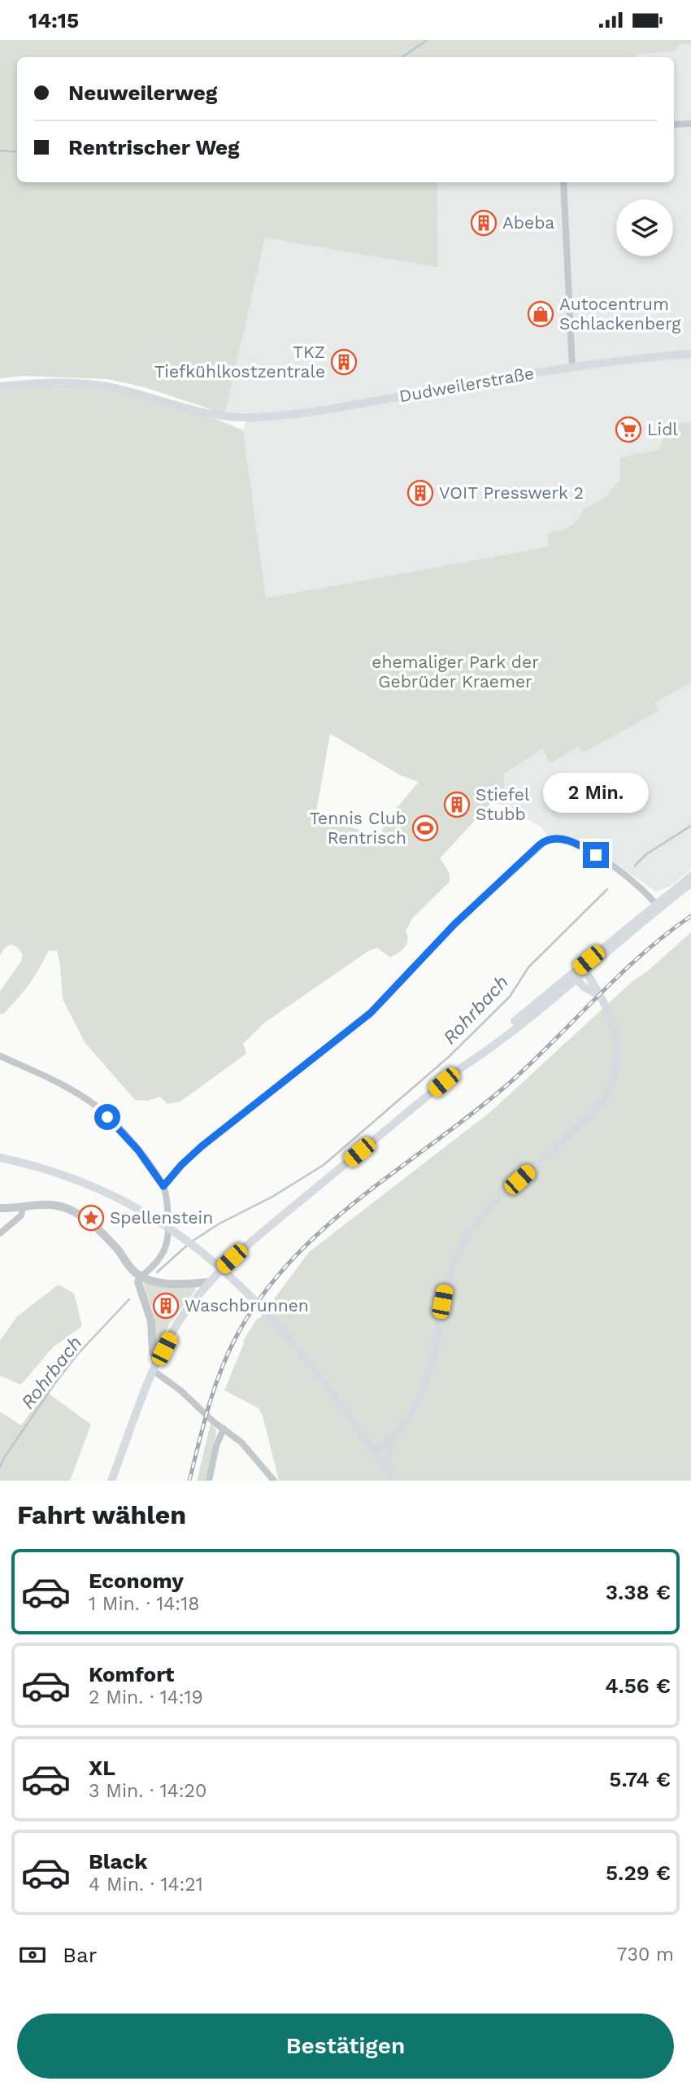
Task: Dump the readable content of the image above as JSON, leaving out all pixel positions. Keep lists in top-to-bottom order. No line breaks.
{"streets":{"main road":["Dudweilerstraße"]},"water":["Rohrbach"],"parks":["ehemaliger Park der Gebrüder Kraemer"],"places":{"building":["Abeba","TKZ Tiefkühlkostzentrale","VOIT Presswerk 2","Stiefel Stubb","Waschbrunnen"],"shop":["Autocentrum Schlackenberg"],"supermarket":["Lidl"],"sports":["Tennis Club Rentrisch"],"place":["Spellenstein"]},"page":{"status":"14:15","banner":["Neuweilerweg","Rentrischer Weg"],"bubble":"2 Min.","heading":"Fahrt wählen","list":[{"name":"Economy","note":"1 Min. · 14:18","value":"3.38 €"},{"name":"Komfort","note":"2 Min. · 14:19","value":"4.56 €"},{"name":"XL","note":"3 Min. · 14:20","value":"5.74 €"},{"name":"Black","note":"4 Min. · 14:21","value":"5.29 €"}],"pay":["Bar","730 m"],"buttons":"Bestätigen"}}
